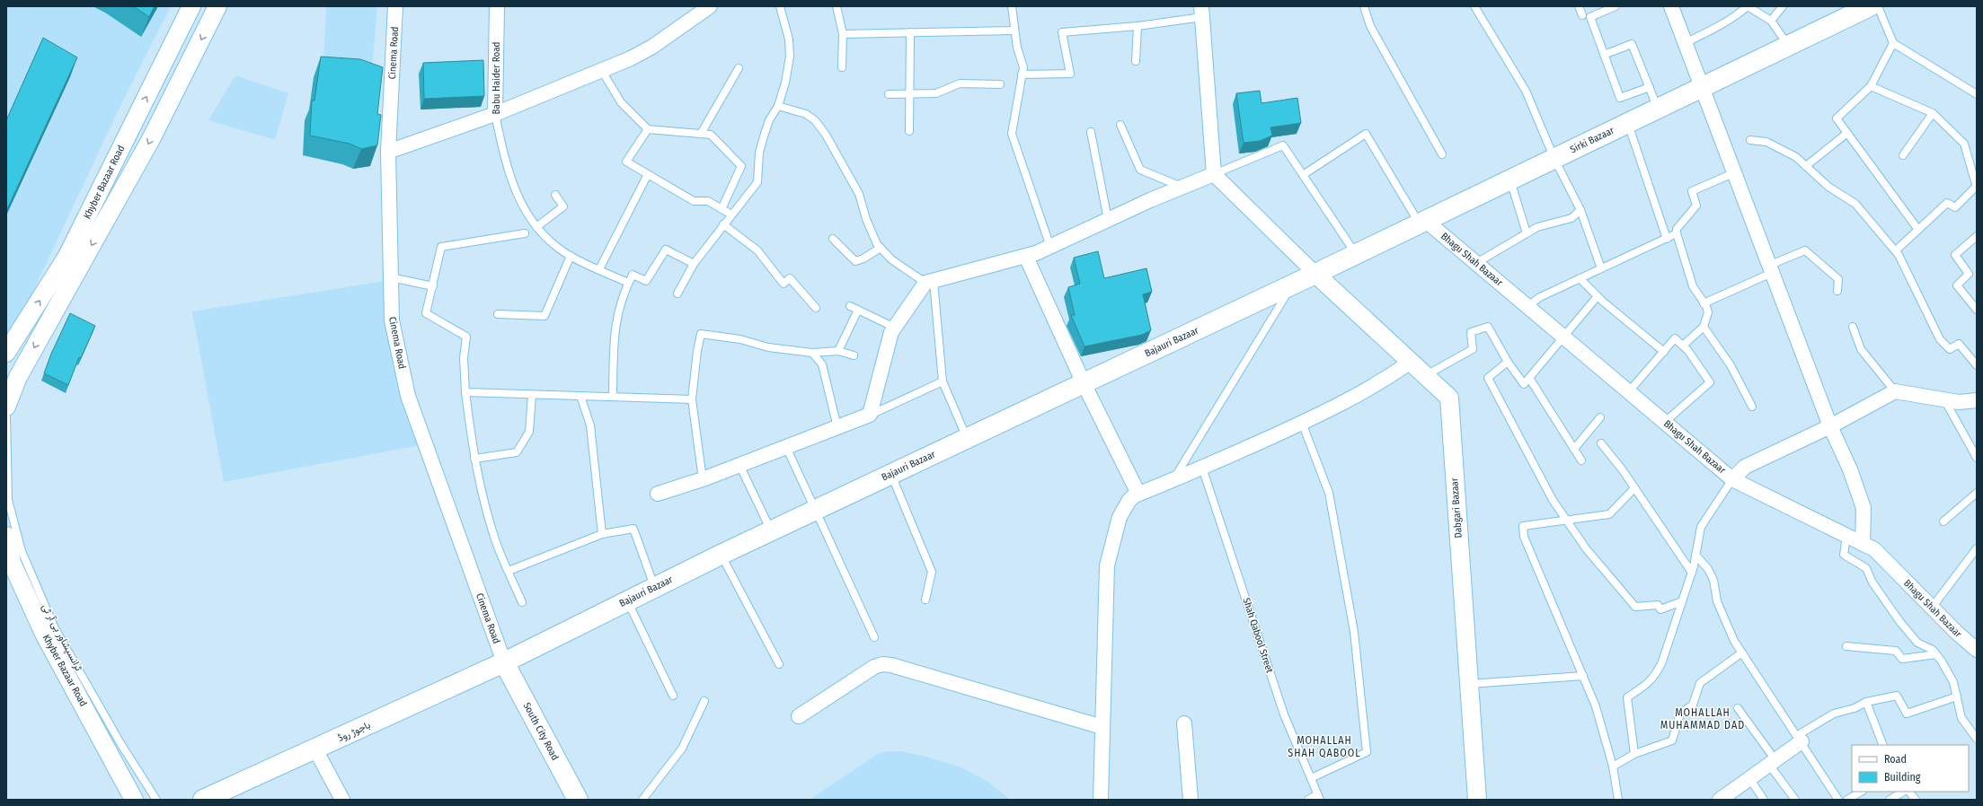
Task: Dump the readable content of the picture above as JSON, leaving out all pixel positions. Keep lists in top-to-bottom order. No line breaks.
{"streets":{"main road":["Sirki Bazaar","Bajauri Bazaar","باجوڑ روڈ","South City Road"],"street":["Cinema Road","Babu Haider Road","Khyber Bazaar Road","Bhagu Shah Bazaar","Dabgari Bazaar"],"lane":["Shah Qabool Street","ٹرانسپشاور بی آر ٹی"]},"crossings":[["Cinema Road","Bajauri Bazaar"],["Cinema Road","باجوڑ روڈ"],["Cinema Road","South City Road"],["Sirki Bazaar","Bhagu Shah Bazaar"],["Sirki Bazaar","Bajauri Bazaar"],["Sirki Bazaar","Dabgari Bazaar"],["Bajauri Bazaar","Dabgari Bazaar"],["Bajauri Bazaar","باجوڑ روڈ"],["Bajauri Bazaar","South City Road"],["باجوڑ روڈ","South City Road"]],"districts":["MOHALLAH MUHAMMAD DAD","MOHALLAH SHAH QABOOL"],"legend":["Road","Building"]}
